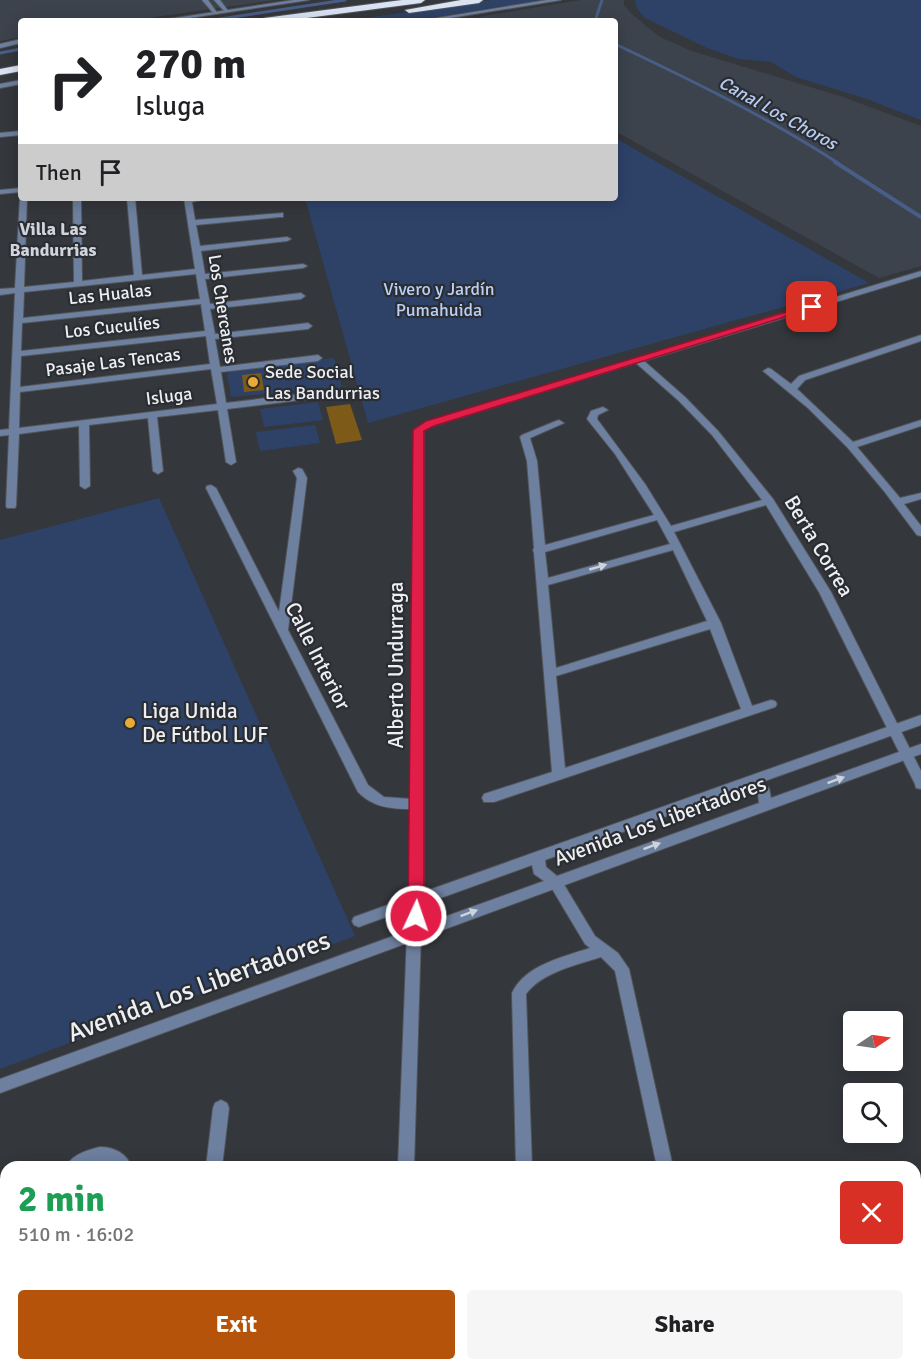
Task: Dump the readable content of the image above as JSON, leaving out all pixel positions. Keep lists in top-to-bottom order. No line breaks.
{"streets":{"street":["Las Hualas","Los Chercanes","Los Cuculíes","Pasaje Las Tencas","Isluga","Berta Correa","Calle Interior","Alberto Undurraga","Avenida Los Libertadores"]},"crossings":[["Las Hualas","Los Chercanes"],["Los Chercanes","Los Cuculíes"],["Los Chercanes","Pasaje Las Tencas"],["Los Chercanes","Isluga"],["Berta Correa","Alberto Undurraga"],["Berta Correa","Avenida Los Libertadores"],["Calle Interior","Alberto Undurraga"],["Alberto Undurraga","Avenida Los Libertadores"]],"districts":["Villa Las Bandurrias"],"water":["Canal Los Choros"],"parks":["Vivero y Jardín Pumahuida"],"places":["Sede Social Las Bandurrias","Liga Unida De Fútbol LUF"],"north":"right","page":{"turn":["270 m","Isluga"],"then":"Then","heading":["2 min","510 m · 16:02"],"buttons":["Exit","Share"]}}
